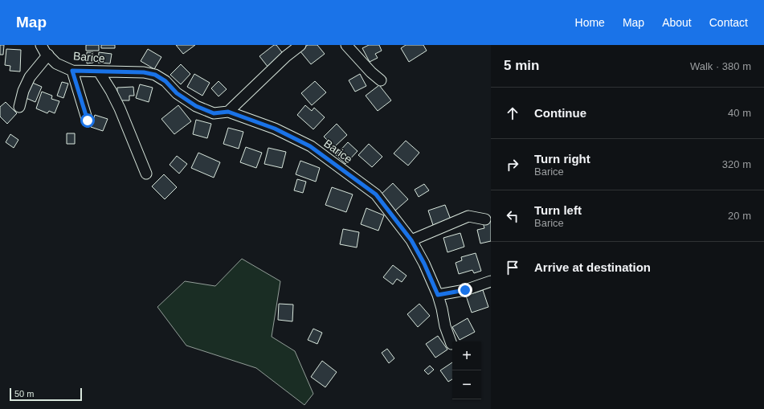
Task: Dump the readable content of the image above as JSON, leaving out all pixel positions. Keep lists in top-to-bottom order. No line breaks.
{"streets":{"street":["Barice"]},"scale_bar":"50 m","page":{"header":"Map","nav":["Home","Map","About","Contact"],"heading":["5 min","Walk · 380 m"],"list":[["Continue","40 m"],["Turn right","Barice","320 m"],["Turn left","Barice","20 m"],"Arrive at destination"],"map_buttons":["+","−"],"scale":"50 m"}}
